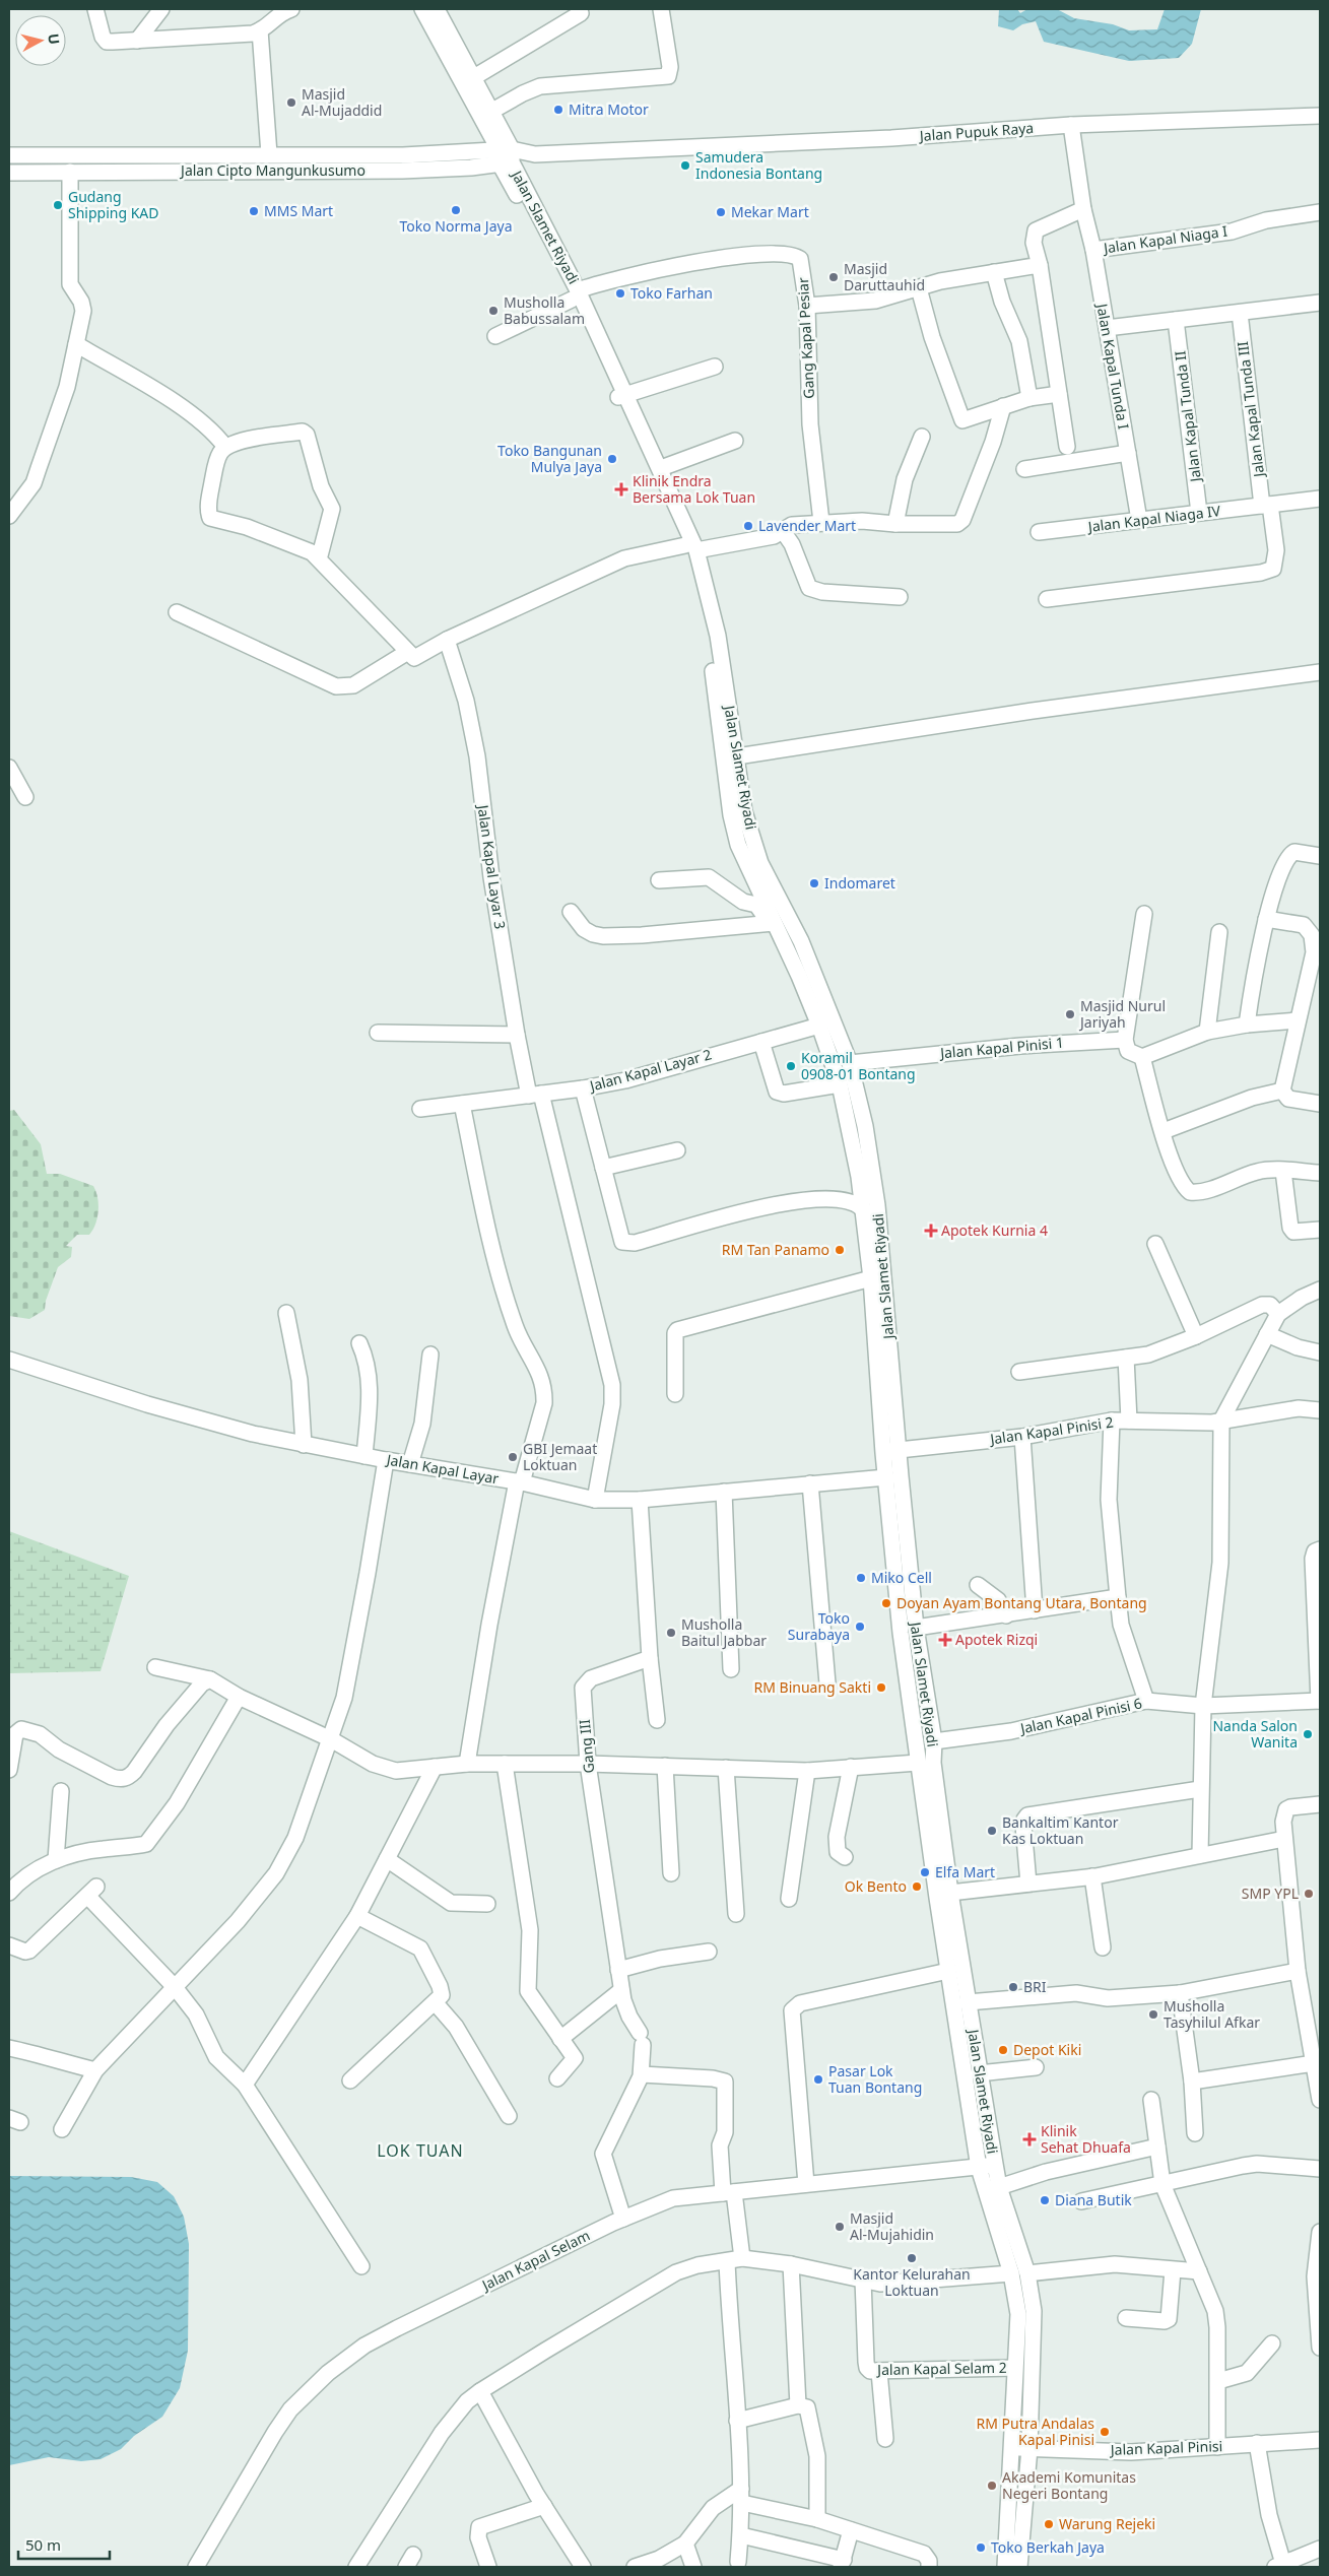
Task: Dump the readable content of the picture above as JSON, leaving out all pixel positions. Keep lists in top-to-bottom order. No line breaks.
{"streets":{"street":["Jalan Pupuk Raya","Jalan Cipto Mangunkusumo","Jalan Slamet Riyadi","Jalan Kapal Niaga I","Gang Kapal Pesiar","Jalan Kapal Tunda I","Jalan Kapal Tunda III","Jalan Kapal Tunda II","Jalan Kapal Niaga IV","Jalan Kapal Layar 3","Jalan Kapal Pinisi 1","Jalan Kapal Layar 2","Jalan Kapal Pinisi 2","Jalan Kapal Layar","Jalan Kapal Pinisi 6","Gang III","Jalan Kapal Selam","Jalan Kapal Selam 2","Jalan Kapal Pinisi"]},"crossings":[["Jalan Pupuk Raya","Jalan Cipto Mangunkusumo"],["Jalan Pupuk Raya","Jalan Kapal Tunda I"],["Jalan Cipto Mangunkusumo","Jalan Slamet Riyadi"],["Jalan Slamet Riyadi","Gang Kapal Pesiar"],["Jalan Slamet Riyadi","Jalan Kapal Pinisi 1"],["Jalan Slamet Riyadi","Jalan Kapal Layar 2"],["Jalan Slamet Riyadi","Jalan Kapal Pinisi 2"],["Jalan Slamet Riyadi","Jalan Kapal Layar"],["Jalan Slamet Riyadi","Jalan Kapal Pinisi 6"],["Jalan Slamet Riyadi","Jalan Kapal Selam"],["Jalan Slamet Riyadi","Jalan Kapal Selam 2"],["Jalan Slamet Riyadi","Jalan Kapal Pinisi"],["Jalan Kapal Niaga I","Jalan Kapal Tunda I"],["Jalan Kapal Tunda I","Jalan Kapal Niaga IV"],["Jalan Kapal Tunda III","Jalan Kapal Niaga IV"],["Jalan Kapal Tunda II","Jalan Kapal Niaga IV"],["Jalan Kapal Layar 3","Jalan Kapal Layar 2"],["Jalan Kapal Layar 3","Jalan Kapal Layar"]],"districts":["LOK TUAN"],"places":{"other":["Masjid Al-Mujaddid","Mitra Motor","Samudera Indonesia Bontang","Gudang Shipping KAD","Toko Norma Jaya","MMS Mart","Mekar Mart","Masjid Daruttauhid","Toko Farhan","Musholla Babussalam","Toko Bangunan Mulya Jaya","Lavender Mart","Indomaret","Masjid Nurul Jariyah","Koramil 0908-01 Bontang","RM Tan Panamo","GBI Jemaat Loktuan","Miko Cell","Doyan Ayam Bontang Utara, Bontang","Toko Surabaya","Musholla Baitul Jabbar","RM Binuang Sakti","Nanda Salon Wanita","Bankaltim Kantor Kas Loktuan","Elfa Mart","Ok Bento","SMP YPL","BRI","Musholla Tasyhilul Afkar","Depot Kiki","Pasar Lok Tuan Bontang","Diana Butik","Masjid Al-Mujahidin","Kantor Kelurahan Loktuan","RM Putra Andalas Kapal Pinisi","Akademi Komunitas Negeri Bontang","Warung Rejeki","Toko Berkah Jaya"],"health":["Klinik Endra Bersama Lok Tuan","Apotek Kurnia 4","Apotek Rizqi","Klinik Sehat Dhuafa"]},"scale_bar":"50 m","north":"right"}
